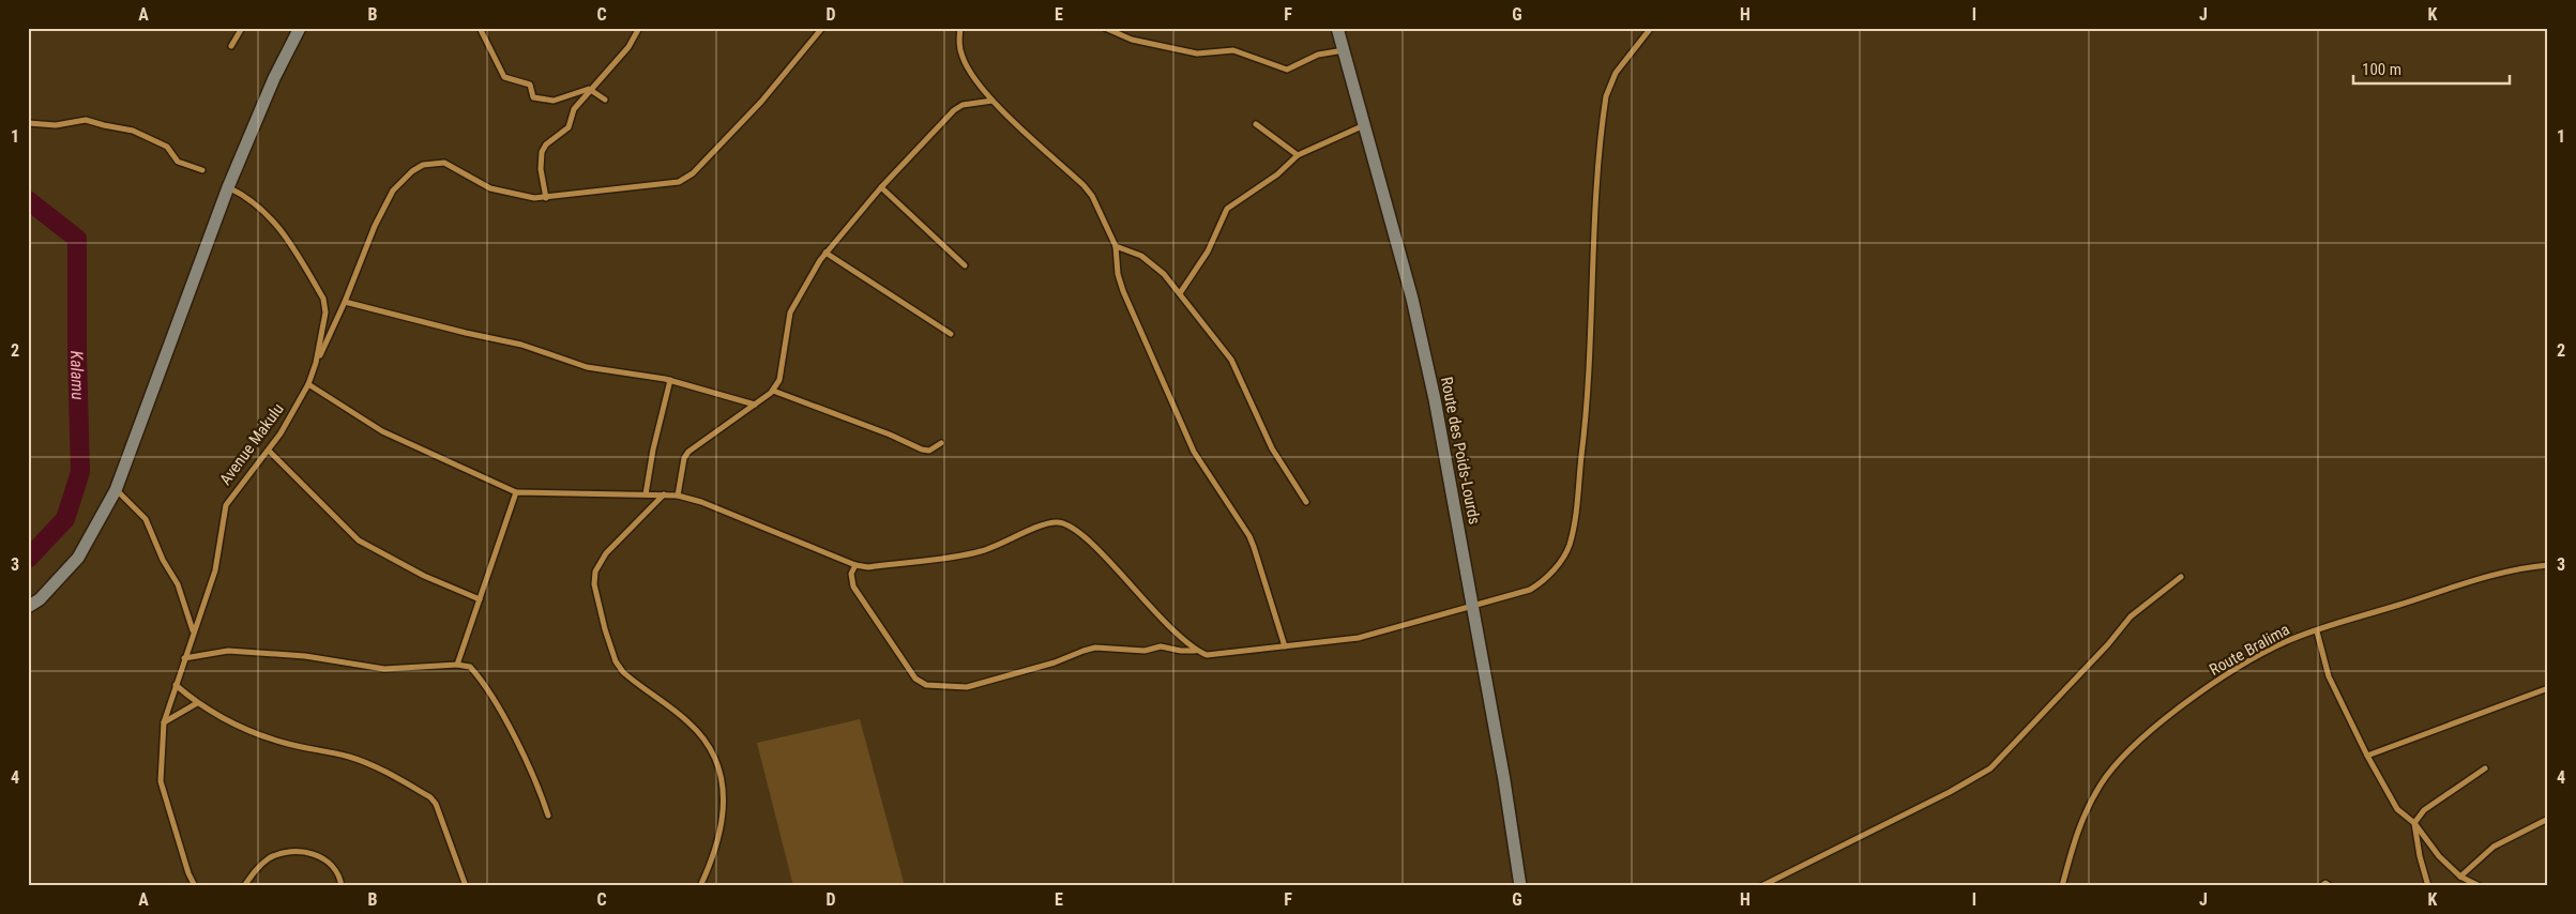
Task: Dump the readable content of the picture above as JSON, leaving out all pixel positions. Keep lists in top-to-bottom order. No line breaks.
{"streets":{"street":["Avenue Makulu","Route des Poids-Lourds","Route Bralima"]},"water":["Kalamu"],"scale_bar":"100 m","grid":{"columns":["A","B","C","D","E","F","G","H","I","J","K"],"rows":["1","2","3","4"]}}
